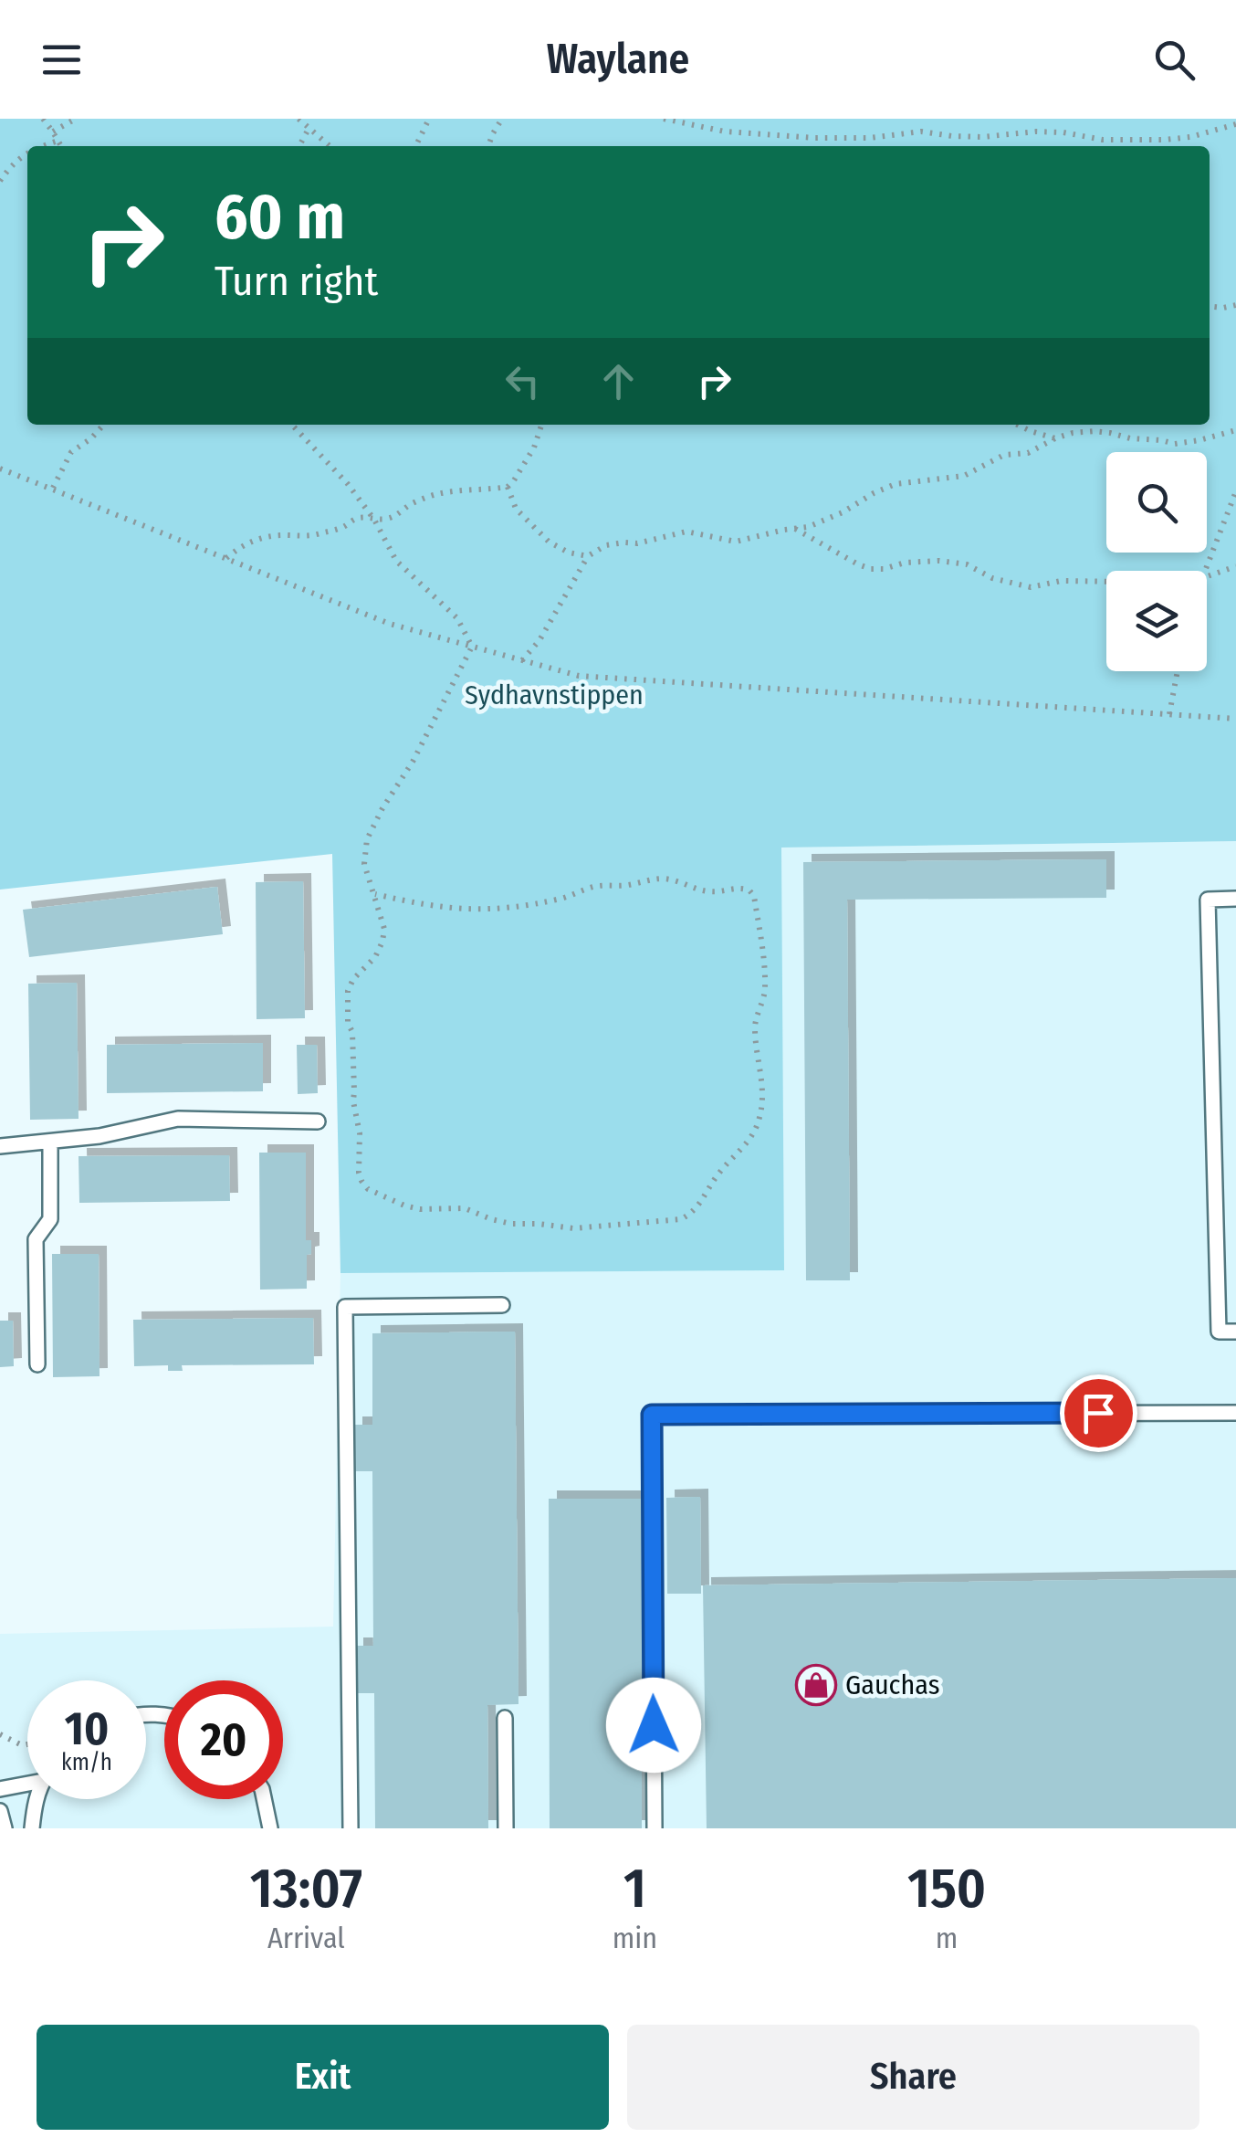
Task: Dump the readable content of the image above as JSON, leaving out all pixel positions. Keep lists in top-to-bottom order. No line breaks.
{"parks":["Sydhavnstippen"],"places":{"shop":["Gauchas"]},"page":{"header":"Waylane","turn":["60 m","Turn right"],"speed":"10 km/h","limit":"20","eta":["13:07","Arrival","1","min","150","m"],"buttons":["Exit","Share"]}}
